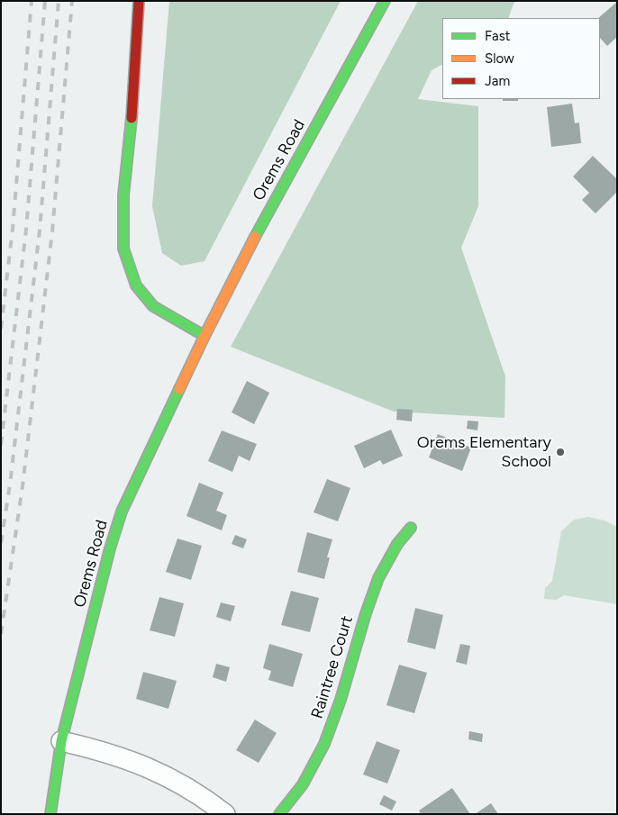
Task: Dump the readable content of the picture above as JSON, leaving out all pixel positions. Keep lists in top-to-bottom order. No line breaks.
{"streets":{"street":["Orems Road","Raintree Court"]},"places":["Orems Elementary School"],"legend":["Fast","Slow","Jam"]}
